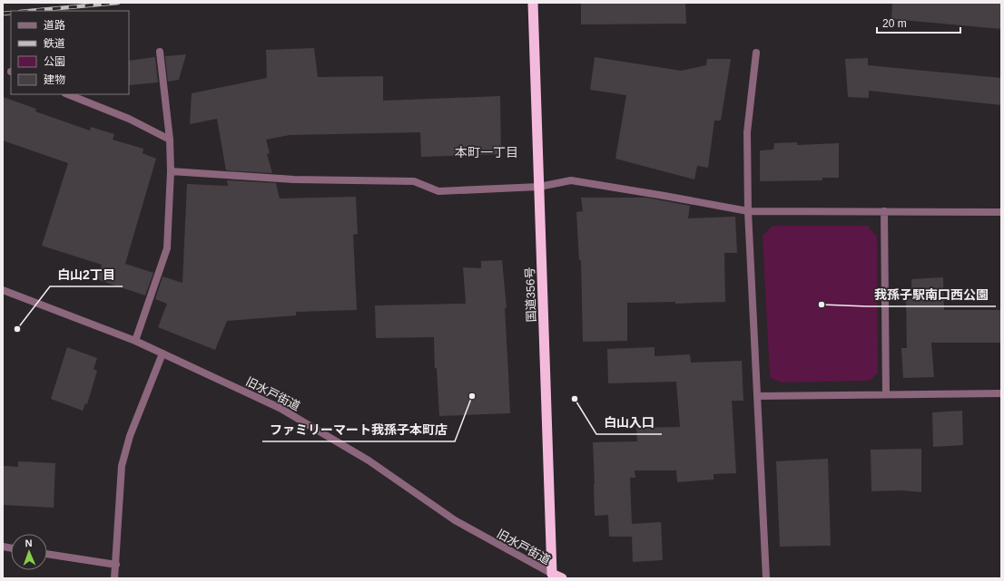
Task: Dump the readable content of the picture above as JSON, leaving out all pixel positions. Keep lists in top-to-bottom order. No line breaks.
{"streets":{"highway":["国道356号"],"street":["旧水戸街道"]},"crossings":[["国道356号","旧水戸街道"]],"districts":["本町一丁目"],"places":["我孫子駅南口西公園","白山2丁目","ファミリーマート我孫子本町店","白山入口"],"legend":["道路","鉄道","公園","建物"],"scale_bar":"20 m","north":"top"}
